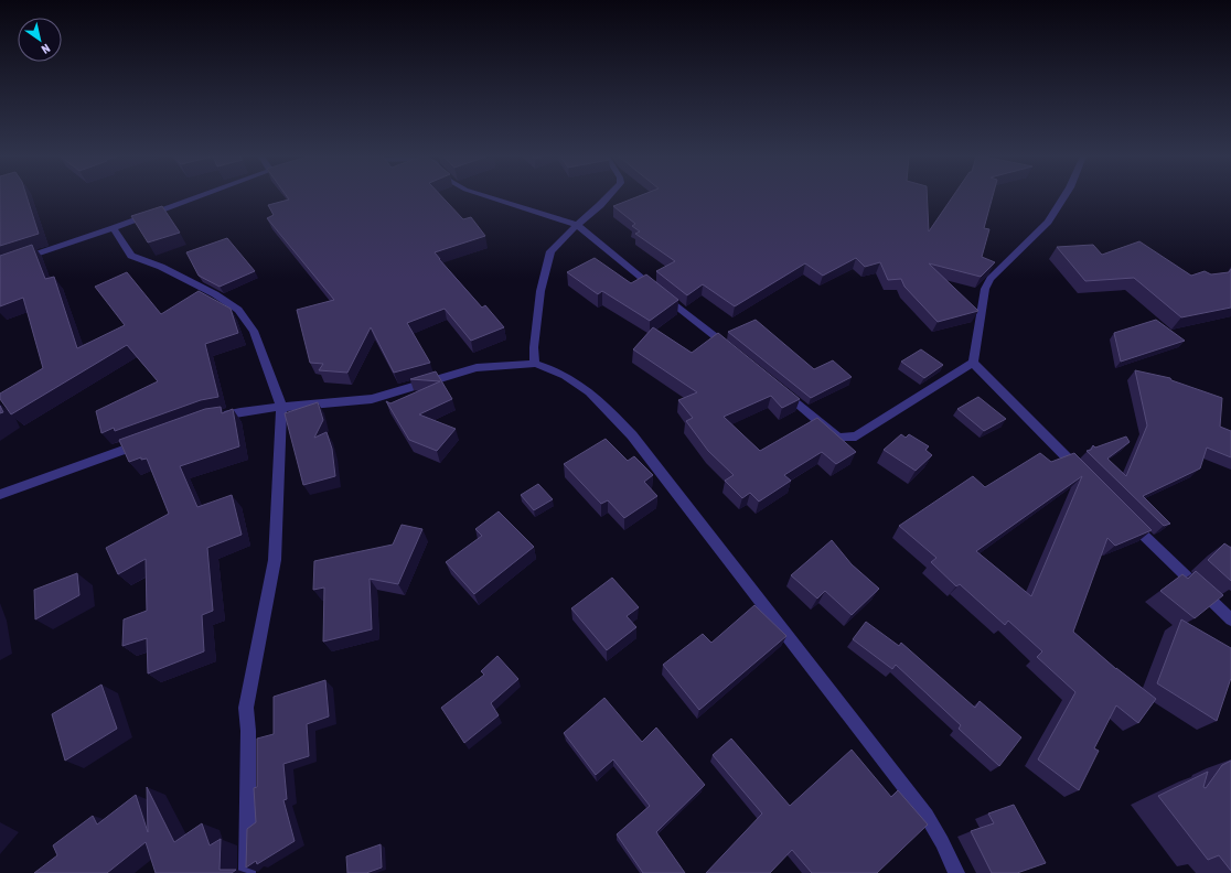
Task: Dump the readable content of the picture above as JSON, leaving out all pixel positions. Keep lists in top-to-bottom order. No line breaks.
{"north":"bottom right"}
